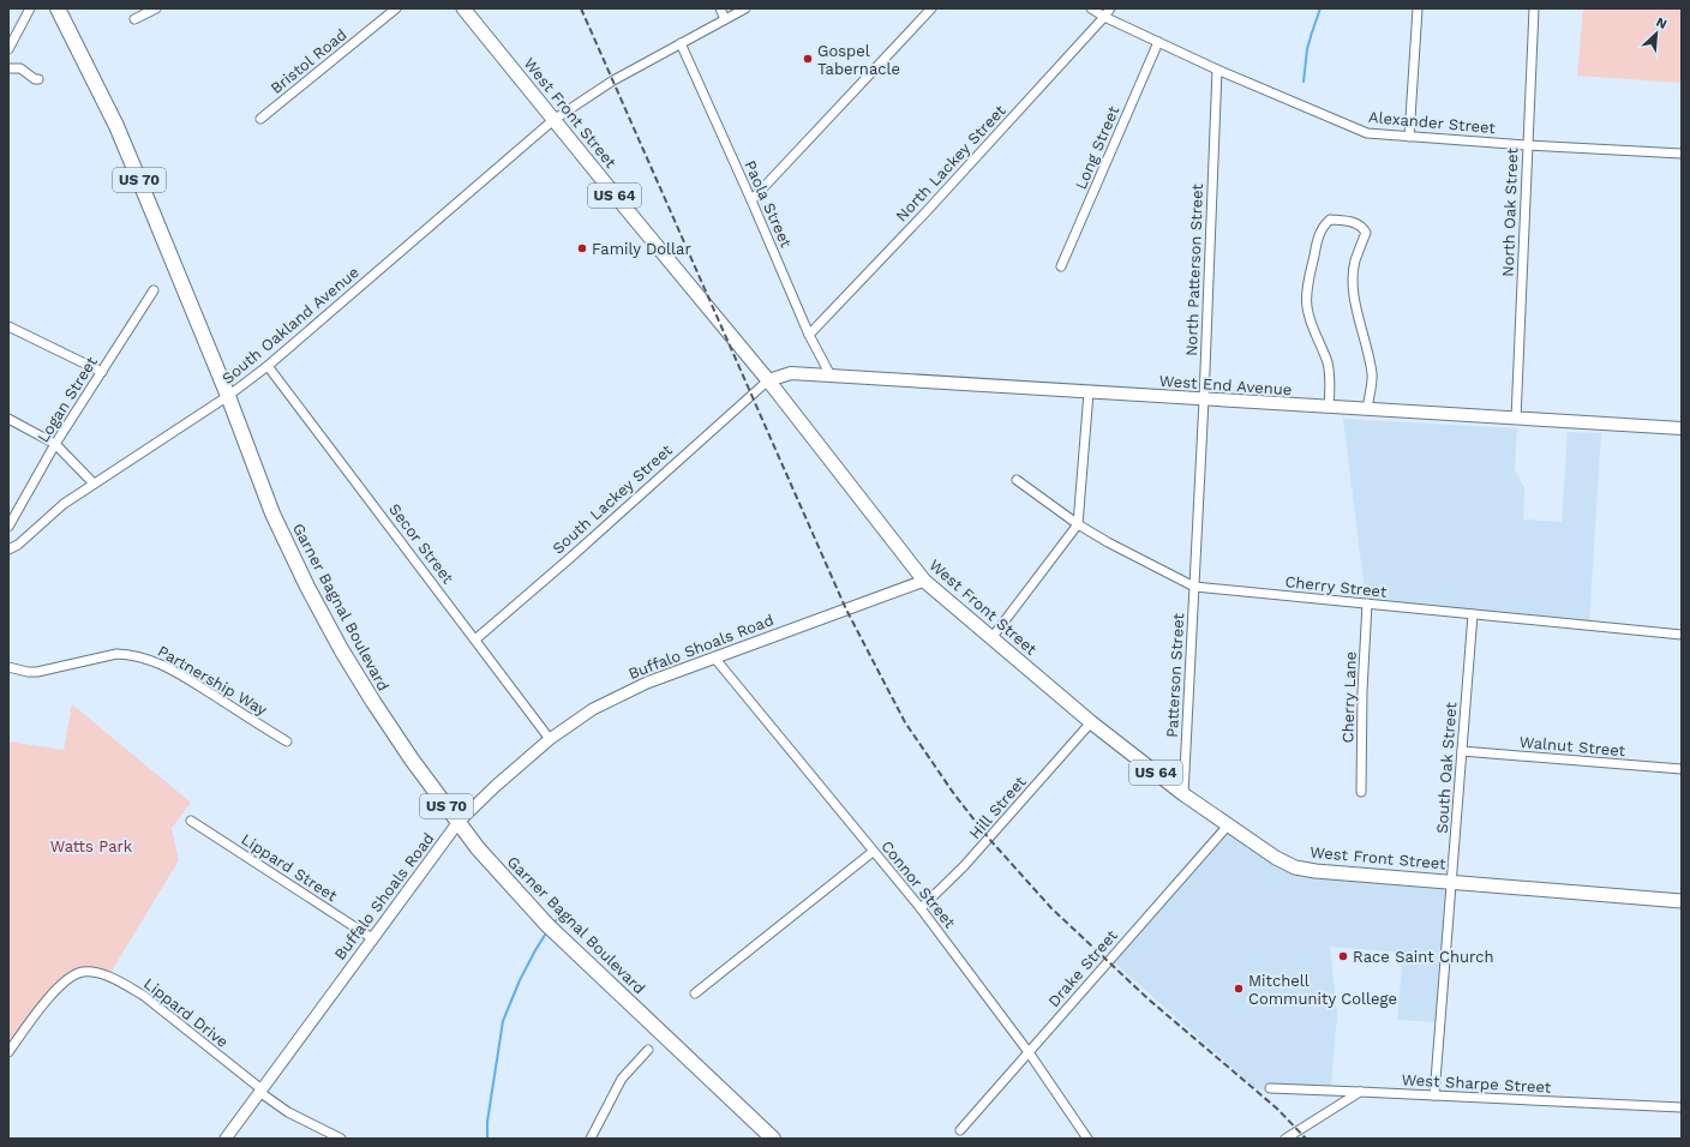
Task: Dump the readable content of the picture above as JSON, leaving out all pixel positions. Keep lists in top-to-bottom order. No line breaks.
{"streets":{"highway":["US 70","Garner Bagnal Boulevard"],"main road":["West Front Street","US 64","West End Avenue"],"street":["Bristol Road","Alexander Street","Long Street","North Lackey Street","Paola Street","North Oak Street","North Patterson Street","South Oakland Avenue","Logan Street","South Lackey Street","Secor Street","Cherry Street","Buffalo Shoals Road","Patterson Street","Partnership Way","Cherry Lane","Walnut Street","South Oak Street","Hill Street","Lippard Street","Connor Street","Drake Street","Lippard Drive","West Sharpe Street"]},"crossings":[["West Front Street","South Oakland Avenue"],["West Front Street","West End Avenue"],["West Front Street","South Lackey Street"],["West Front Street","Buffalo Shoals Road"],["West Front Street","Patterson Street"],["West Front Street","South Oak Street"],["West Front Street","Hill Street"],["West Front Street","Drake Street"],["Alexander Street","Long Street"],["Alexander Street","North Lackey Street"],["Alexander Street","North Oak Street"],["Alexander Street","North Patterson Street"],["North Lackey Street","Paola Street"],["Paola Street","South Oakland Avenue"],["Paola Street","West End Avenue"],["North Oak Street","West End Avenue"],["North Patterson Street","West End Avenue"],["North Patterson Street","Cherry Street"],["North Patterson Street","Patterson Street"],["South Oakland Avenue","Secor Street"],["South Oakland Avenue","Garner Bagnal Boulevard"],["West End Avenue","South Lackey Street"],["South Lackey Street","Secor Street"],["Secor Street","Buffalo Shoals Road"],["Cherry Street","Patterson Street"],["Cherry Street","Cherry Lane"],["Cherry Street","South Oak Street"],["Garner Bagnal Boulevard","Buffalo Shoals Road"],["Buffalo Shoals Road","Lippard Street"],["Buffalo Shoals Road","Connor Street"],["Buffalo Shoals Road","Lippard Drive"],["Walnut Street","South Oak Street"],["South Oak Street","West Sharpe Street"],["Hill Street","Connor Street"],["Connor Street","Drake Street"]],"parks":["Watts Park"],"places":["Gospel Tabernacle","Family Dollar","Race Saint Church","Mitchell Community College"],"north":"top right"}
